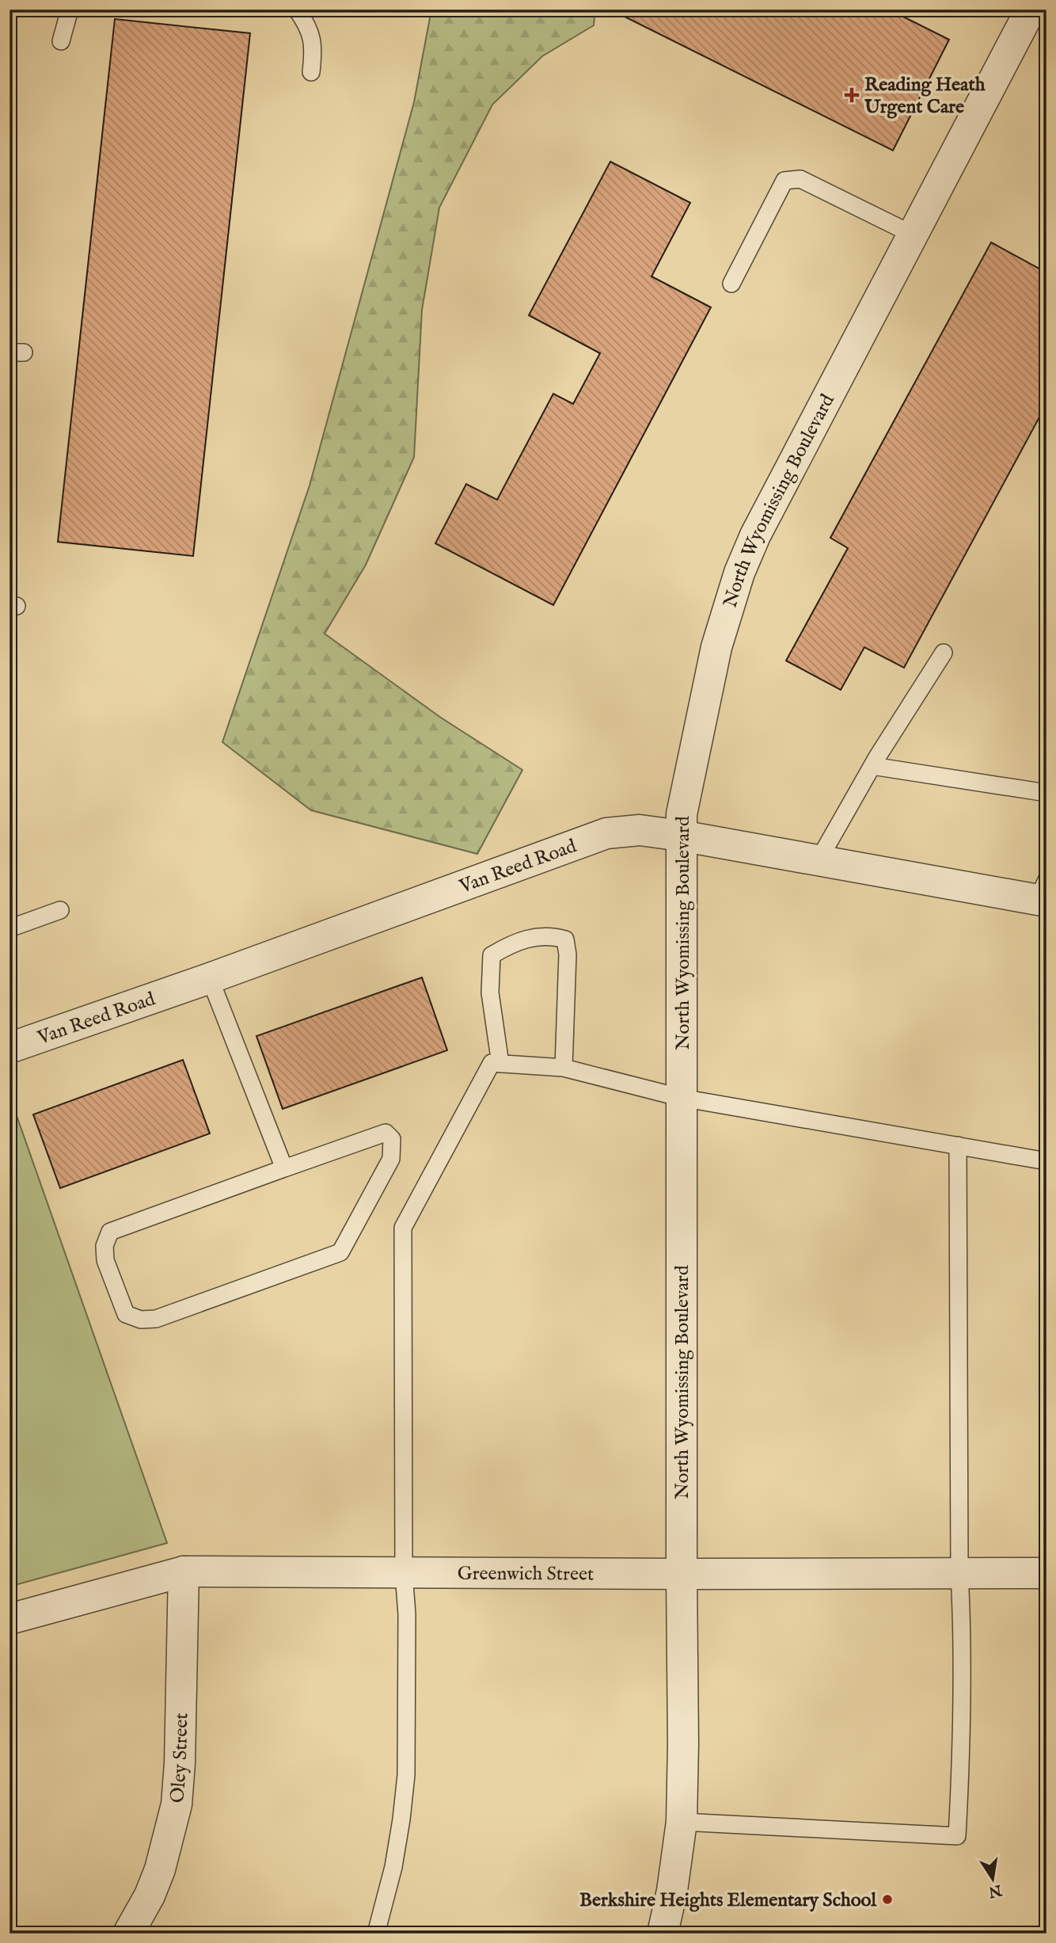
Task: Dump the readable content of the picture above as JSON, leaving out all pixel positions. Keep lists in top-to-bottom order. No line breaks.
{"streets":{"street":["North Wyomissing Boulevard","Van Reed Road","Greenwich Street","Oley Street"]},"crossings":[["North Wyomissing Boulevard","Van Reed Road"],["North Wyomissing Boulevard","Greenwich Street"],["Greenwich Street","Oley Street"]],"places":{"health":["Reading Heath Urgent Care"],"other":["Berkshire Heights Elementary School"]},"north":"bottom"}
